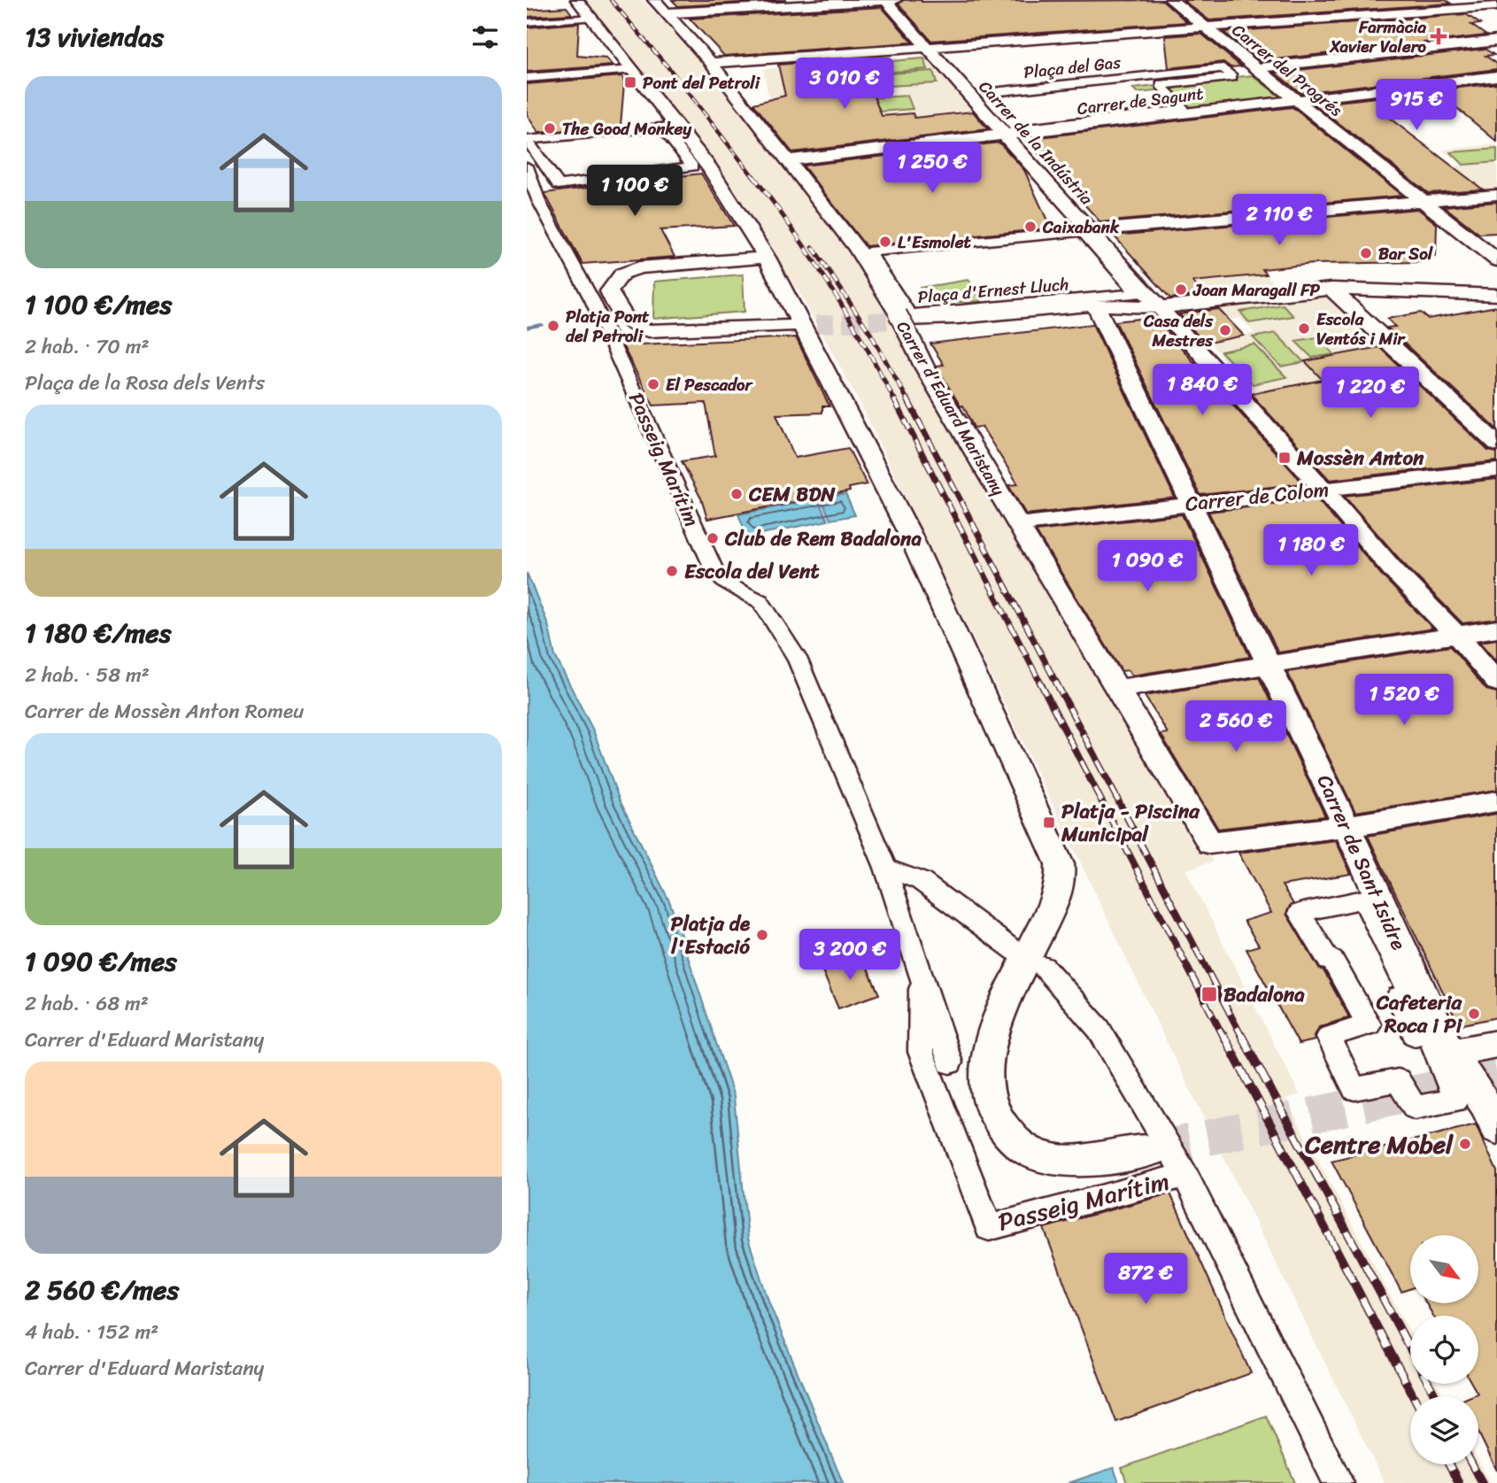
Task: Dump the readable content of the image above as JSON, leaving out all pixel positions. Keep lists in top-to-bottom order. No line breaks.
{"streets":{"street":["Plaça del Gas","Carrer del Progrés","Carrer de Sagunt","Carrer de la Indústria","Plaça d'Ernest Lluch","Carrer d'Eduard Maristany","Passeig Marítim","Carrer de Colom","Carrer de Sant Isidre"]},"crossings":[["Carrer del Progrés","Carrer de Sagunt"],["Carrer de Sagunt","Carrer de la Indústria"],["Carrer de Sagunt","Carrer d'Eduard Maristany"],["Carrer de la Indústria","Plaça d'Ernest Lluch"],["Carrer de la Indústria","Carrer de Colom"],["Carrer d'Eduard Maristany","Carrer de Colom"],["Carrer d'Eduard Maristany","Carrer de Sant Isidre"],["Carrer de Colom","Carrer de Sant Isidre"]],"places":{"health":["Farmàcia Xavier Valero"],"transit":["Pont del Petroli","Mossèn Anton","Platja - Piscina Municipal","Badalona"],"other":["The Good Monkey","Caixabank","L'Esmolet","Bar Sol","Joan Maragall FP","Platja Pont del Petroli","Escola Ventós i Mir","Casa dels Mestres","El Pescador","CEM BDN","Club de Rem Badalona","Escola del Vent","Platja de l'Estació","Cafeteria Roca i Pi","Centre Mobel"]},"north":"bottom right","page":{"heading":"13 viviendas","price":["3 010 €","915 €","1 250 €","1 100 €","2 110 €","1 840 €","1 220 €","1 180 €","1 090 €","1 520 €","2 560 €","3 200 €","872 €"],"list":[{"name":"1 100 €/mes","note":"2 hab. · 70 m² · Plaça de la Rosa dels Vents"},{"name":"1 180 €/mes","note":"2 hab. · 58 m² · Carrer de Mossèn Anton Romeu"},{"name":"1 090 €/mes","note":"2 hab. · 68 m² · Carrer d'Eduard Maristany"},{"name":"2 560 €/mes","note":"4 hab. · 152 m² · Carrer d'Eduard Maristany"}]}}
